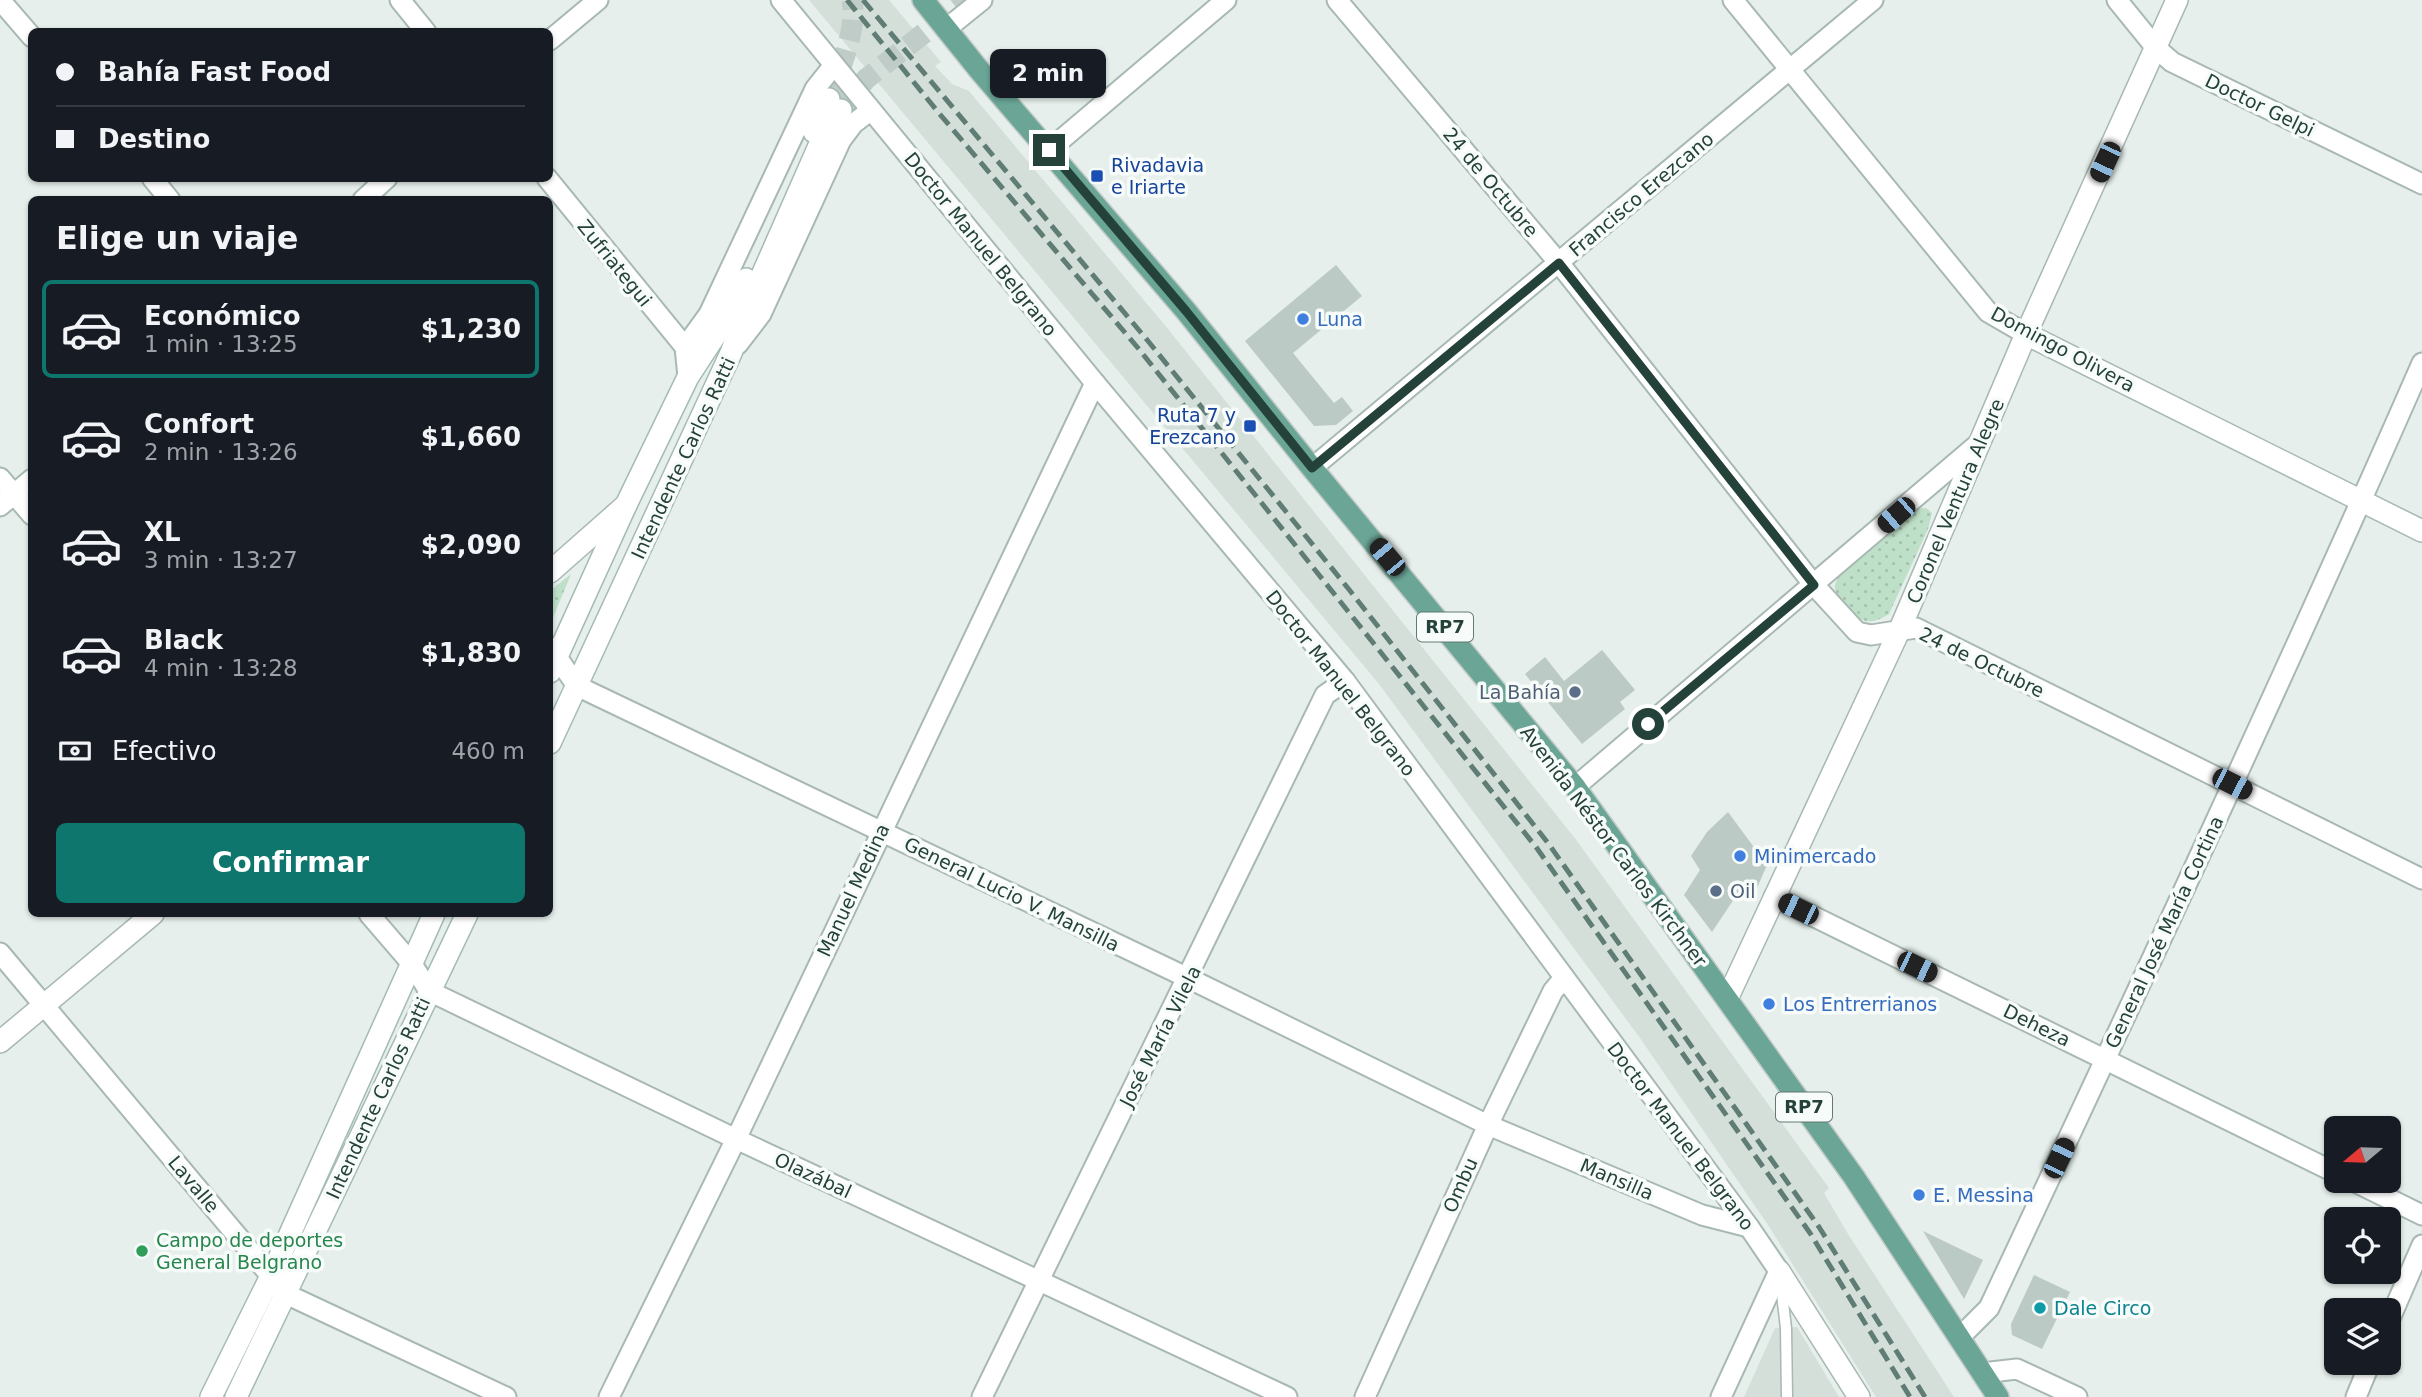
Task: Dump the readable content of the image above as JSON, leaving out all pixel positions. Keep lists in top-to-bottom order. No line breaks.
{"streets":{"main road":["Doctor Manuel Belgrano","Domingo Olivera","Intendente Carlos Ratti","Coronel Ventura Alegre","RP7","Avenida Néstor Carlos Kirchner"],"street":["Doctor Gelpi","24 de Octubre","Francisco Erezcano","Zufriategui","Manuel Medina","General Lucio V. Mansilla","General José María Cortina","Deheza","José María Vilela","Olazábal","Mansilla","Lavalle","Ombu"]},"crossings":[["Doctor Gelpi","Coronel Ventura Alegre"],["24 de Octubre","Francisco Erezcano"],["24 de Octubre","Coronel Ventura Alegre"],["24 de Octubre","General José María Cortina"],["Francisco Erezcano","Domingo Olivera"],["Francisco Erezcano","Avenida Néstor Carlos Kirchner"],["Doctor Manuel Belgrano","Intendente Carlos Ratti"],["Doctor Manuel Belgrano","Manuel Medina"],["Doctor Manuel Belgrano","José María Vilela"],["Doctor Manuel Belgrano","Mansilla"],["Doctor Manuel Belgrano","Ombu"],["Zufriategui","Intendente Carlos Ratti"],["Domingo Olivera","Coronel Ventura Alegre"],["Domingo Olivera","General José María Cortina"],["Intendente Carlos Ratti","General Lucio V. Mansilla"],["Intendente Carlos Ratti","Olazábal"],["Intendente Carlos Ratti","Lavalle"],["Coronel Ventura Alegre","Avenida Néstor Carlos Kirchner"],["Coronel Ventura Alegre","Deheza"],["Avenida Néstor Carlos Kirchner","General José María Cortina"],["Manuel Medina","General Lucio V. Mansilla"],["Manuel Medina","Olazábal"],["General Lucio V. Mansilla","José María Vilela"],["General Lucio V. Mansilla","Mansilla"],["General Lucio V. Mansilla","Ombu"],["General José María Cortina","Deheza"],["José María Vilela","Olazábal"],["Mansilla","Ombu"]],"places":{"transit":["Rivadavia e Iriarte","Ruta 7 y Erezcano"],"other":["Luna","La Bahía","Minimercado","Oil","Los Entrerrianos","E. Messina","Campo de deportes General Belgrano","Dale Circo"]},"north":"left","page":{"banner":["Bahía Fast Food","Destino"],"bubble":"2 min","heading":"Elige un viaje","list":[{"name":"Económico","note":"1 min · 13:25","value":"$1,230"},{"name":"Confort","note":"2 min · 13:26","value":"$1,660"},{"name":"XL","note":"3 min · 13:27","value":"$2,090"},{"name":"Black","note":"4 min · 13:28","value":"$1,830"}],"pay":["Efectivo","460 m"],"buttons":"Confirmar"}}
